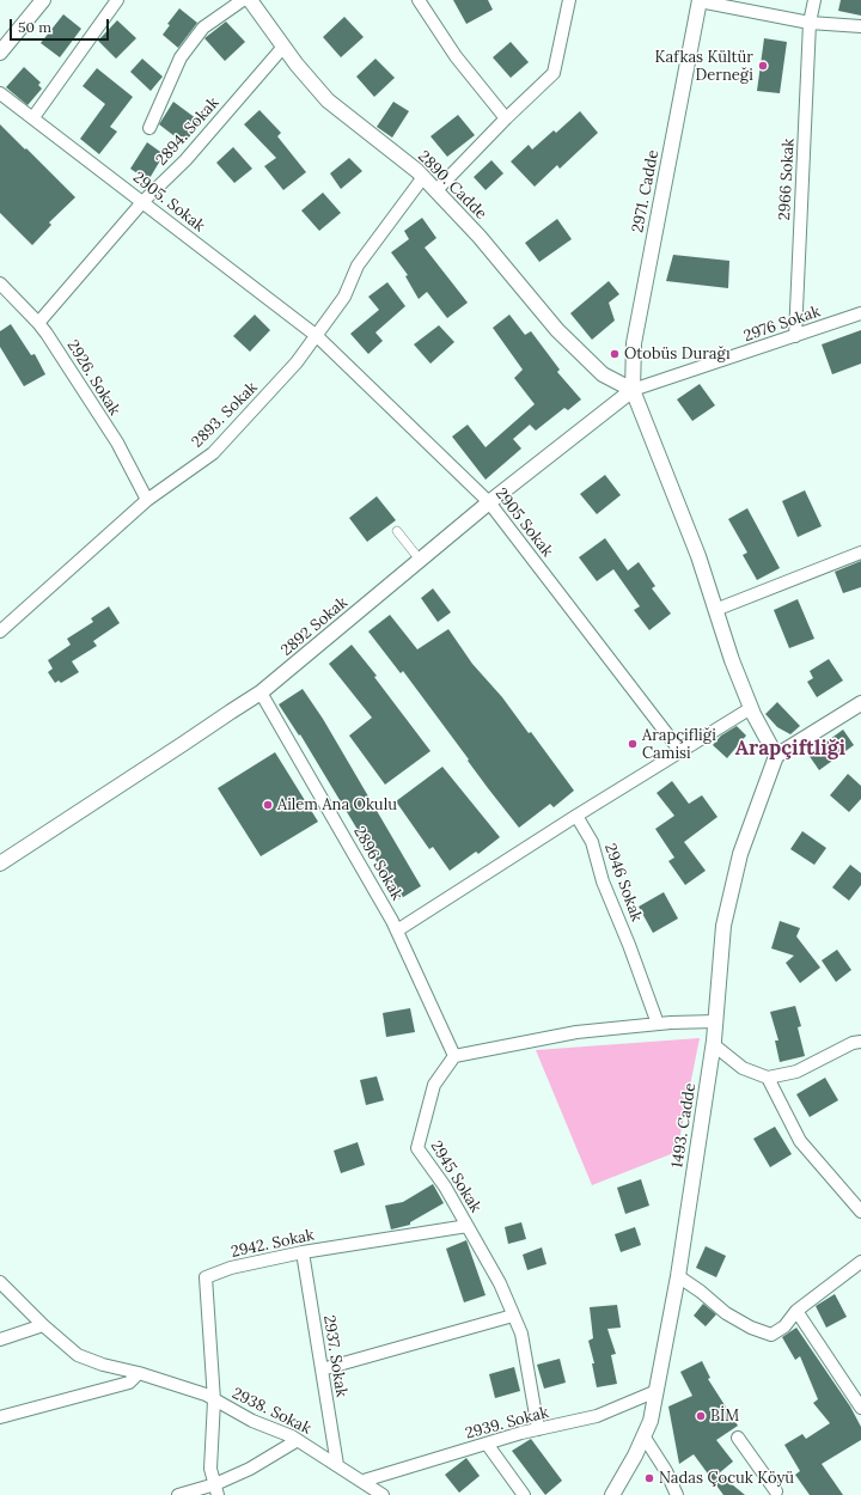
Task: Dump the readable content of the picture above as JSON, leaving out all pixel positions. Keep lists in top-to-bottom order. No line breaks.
{"streets":{"street":["2894. Sokak","2966 Sokak","2890. Cadde","2971. Cadde","2905. Sokak","2976 Sokak","2926. Sokak","2893. Sokak","2905 Sokak","2892 Sokak","2896 Sokak","2946 Sokak","1493. Cadde","2945 Sokak","2942. Sokak","2937. Sokak","2938. Sokak","2939. Sokak"]},"crossings":[["2894. Sokak","2890. Cadde"],["2894. Sokak","2905. Sokak"],["2894. Sokak","2926. Sokak"],["2966 Sokak","2976 Sokak"],["2890. Cadde","2971. Cadde"],["2890. Cadde","2976 Sokak"],["2890. Cadde","2893. Sokak"],["2890. Cadde","2892 Sokak"],["2971. Cadde","2976 Sokak"],["2971. Cadde","2892 Sokak"],["2905. Sokak","2893. Sokak"],["2905. Sokak","2905 Sokak"],["2976 Sokak","2892 Sokak"],["2926. Sokak","2893. Sokak"],["2893. Sokak","2905 Sokak"],["2905 Sokak","2892 Sokak"],["2892 Sokak","2896 Sokak"],["2896 Sokak","2945 Sokak"],["1493. Cadde","2939. Sokak"],["2945 Sokak","2942. Sokak"],["2945 Sokak","2939. Sokak"],["2942. Sokak","2937. Sokak"],["2942. Sokak","2938. Sokak"],["2937. Sokak","2938. Sokak"],["2938. Sokak","2939. Sokak"]],"districts":["Arapçiftliği"],"places":["Kafkas Kültür Derneği","Otobüs Durağı","Arapçifliği Camisi","Ailem Ana Okulu","BİM","Nadas Çocuk Köyü"],"scale_bar":"50 m"}
